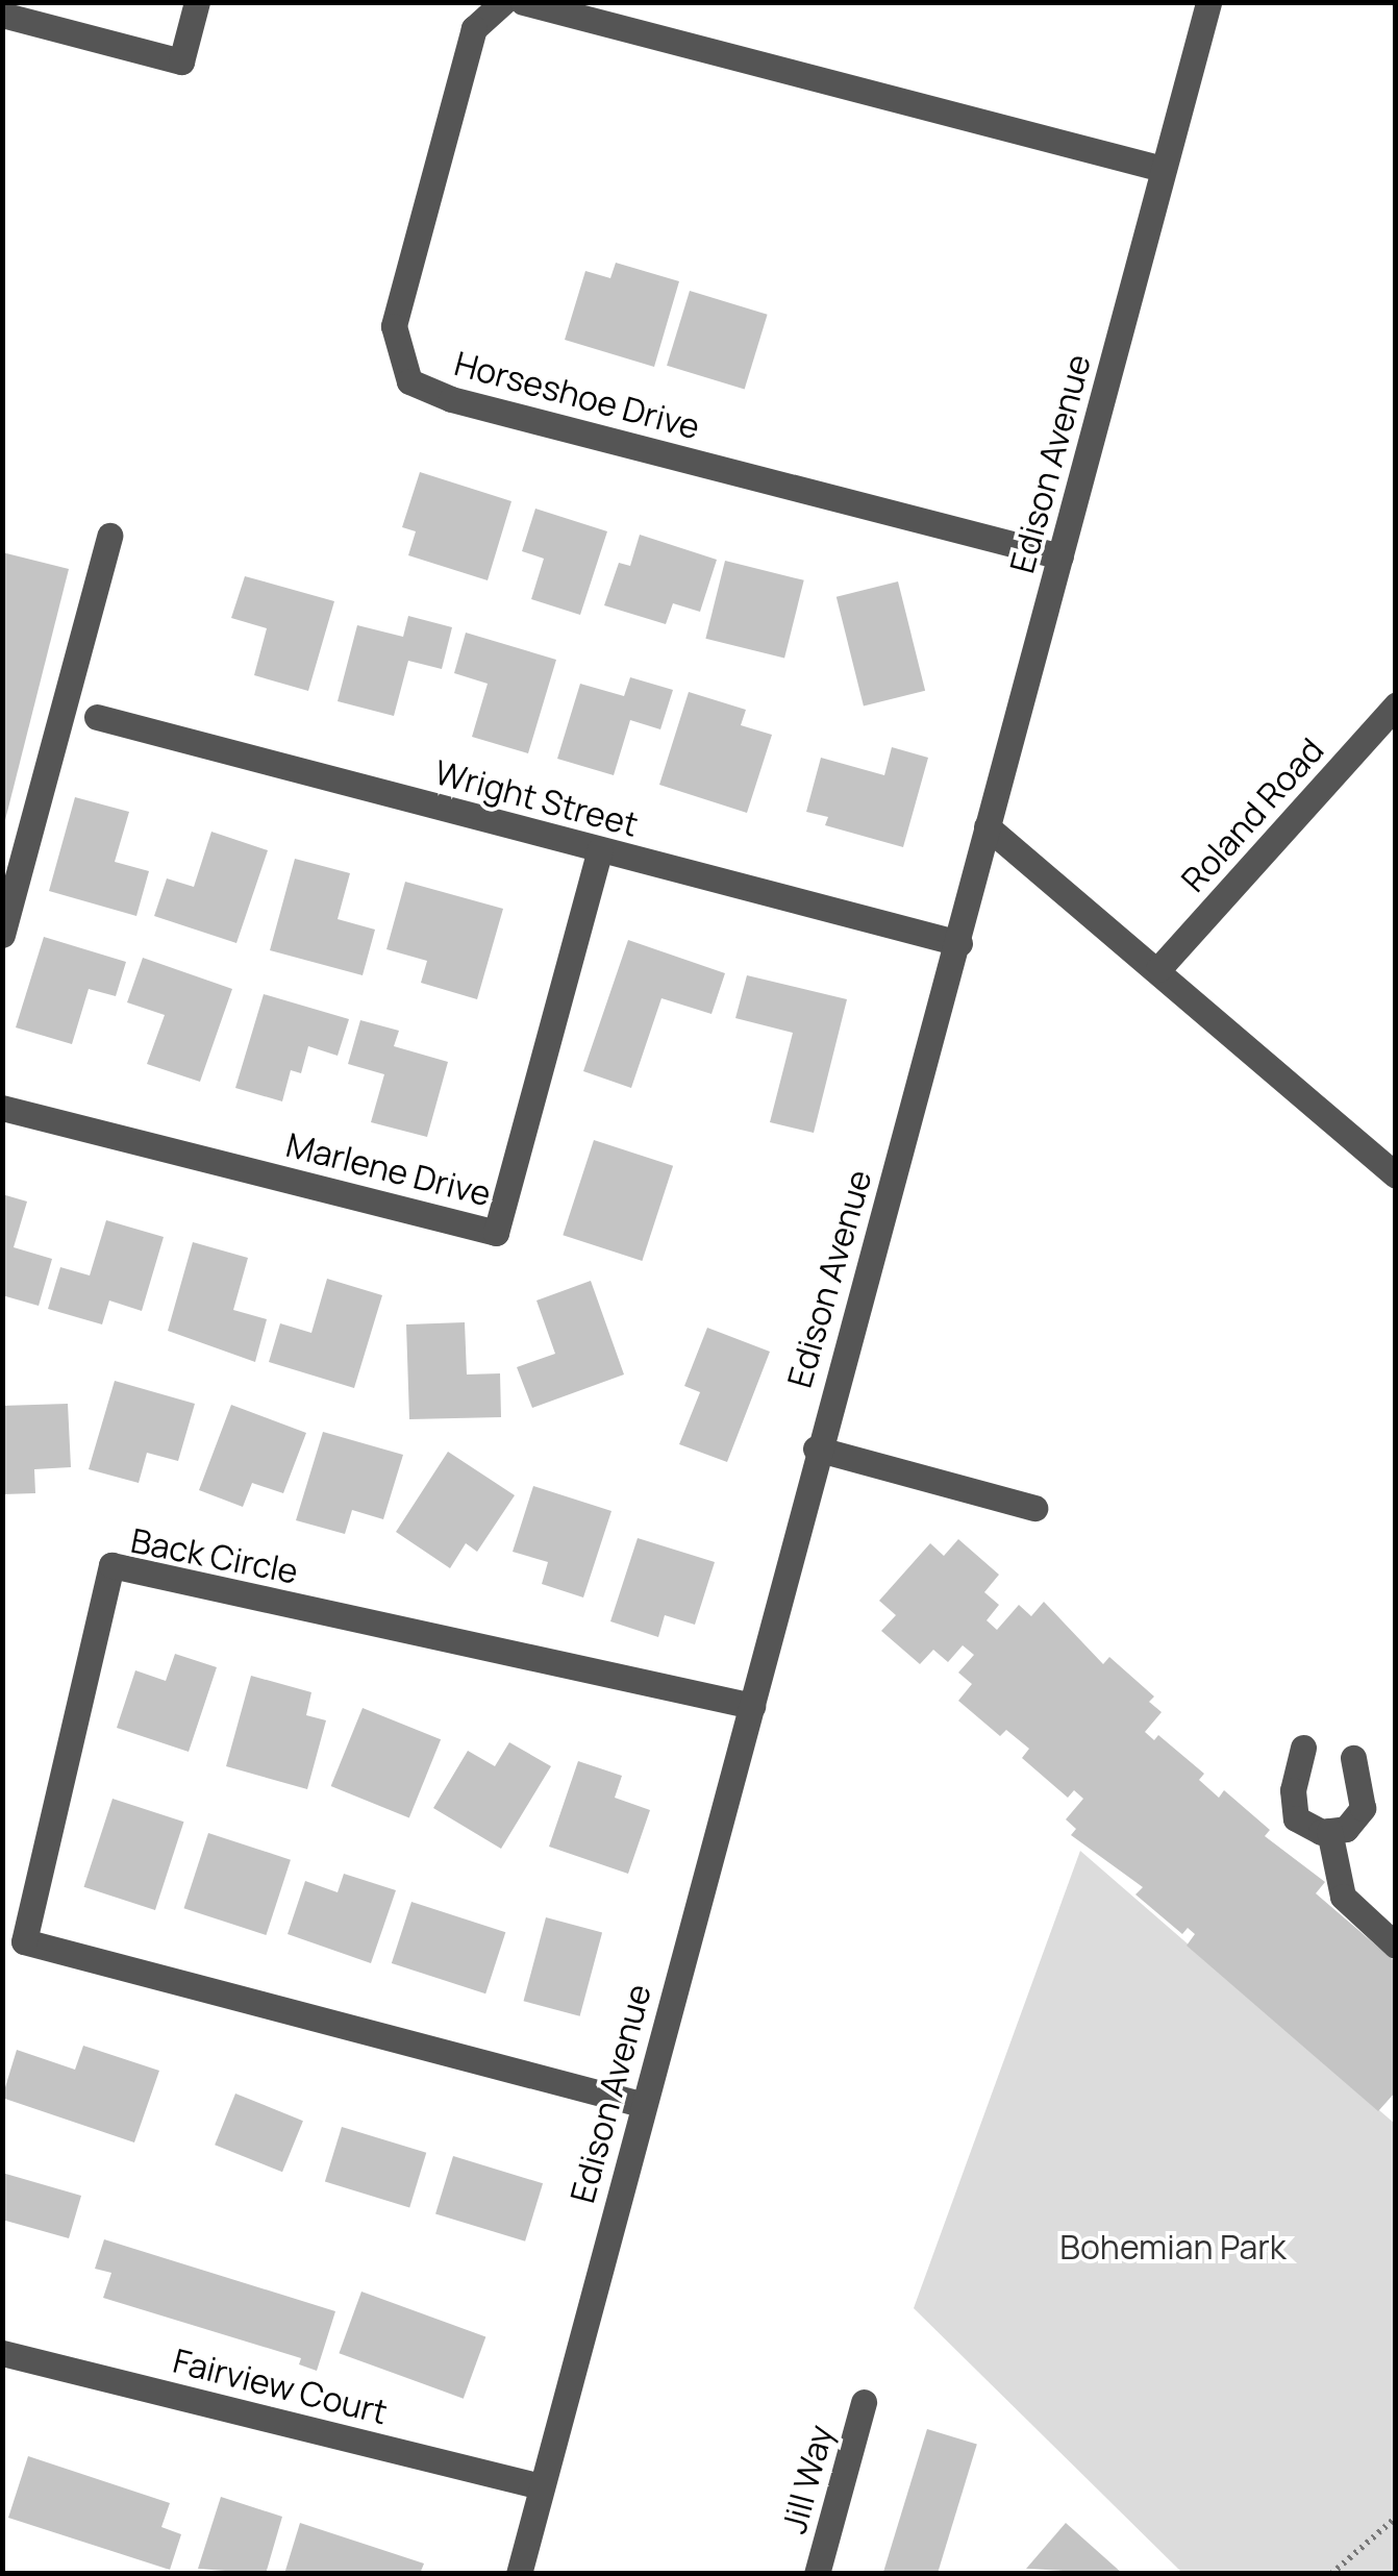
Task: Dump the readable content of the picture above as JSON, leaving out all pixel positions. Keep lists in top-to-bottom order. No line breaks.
{"streets":{"street":["Horseshoe Drive","Edison Avenue","Wright Street","Roland Road","Marlene Drive","Back Circle","Fairview Court","Jill Way"]},"crossings":[["Horseshoe Drive","Edison Avenue"],["Edison Avenue","Wright Street"],["Edison Avenue","Back Circle"],["Edison Avenue","Fairview Court"],["Wright Street","Marlene Drive"]],"parks":["Bohemian Park"]}
